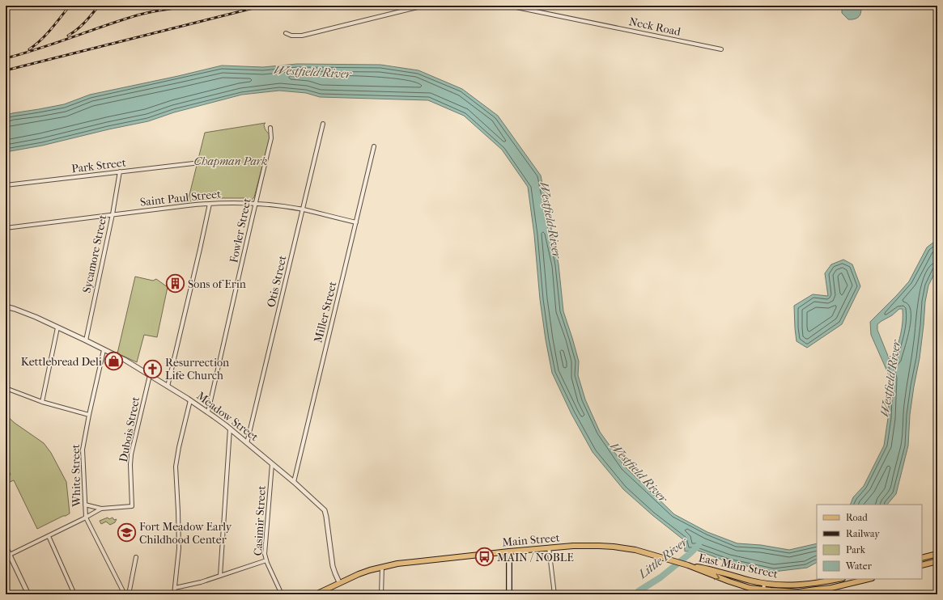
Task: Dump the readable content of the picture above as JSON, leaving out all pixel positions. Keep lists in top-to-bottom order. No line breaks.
{"streets":{"main road":["Main Street","East Main Street"],"street":["Neck Road","Park Street","Saint Paul Street","Fowler Street","Sycamore Street","Otis Street","Miller Street","Meadow Street","Dubois Street","White Street","Casimir Street"]},"crossings":[["Park Street","Sycamore Street"],["Saint Paul Street","Fowler Street"],["Saint Paul Street","Sycamore Street"],["Saint Paul Street","Otis Street"],["Saint Paul Street","Miller Street"],["Fowler Street","Meadow Street"],["Sycamore Street","Meadow Street"],["Otis Street","Meadow Street"],["Miller Street","Meadow Street"],["Meadow Street","Dubois Street"],["Meadow Street","White Street"],["Meadow Street","Casimir Street"],["Meadow Street","Main Street"],["Main Street","East Main Street"]],"water":["Westfield River","Little River"],"parks":["Chapman Park"],"places":{"building":["Sons of Erin"],"shop":["Kettlebread Deli"],"church":["Resurrection Life Church"],"school or university":["Fort Meadow Early Childhood Center"],"bus stop":["MAIN / NOBLE"]},"legend":["Road","Railway","Park","Water"]}
